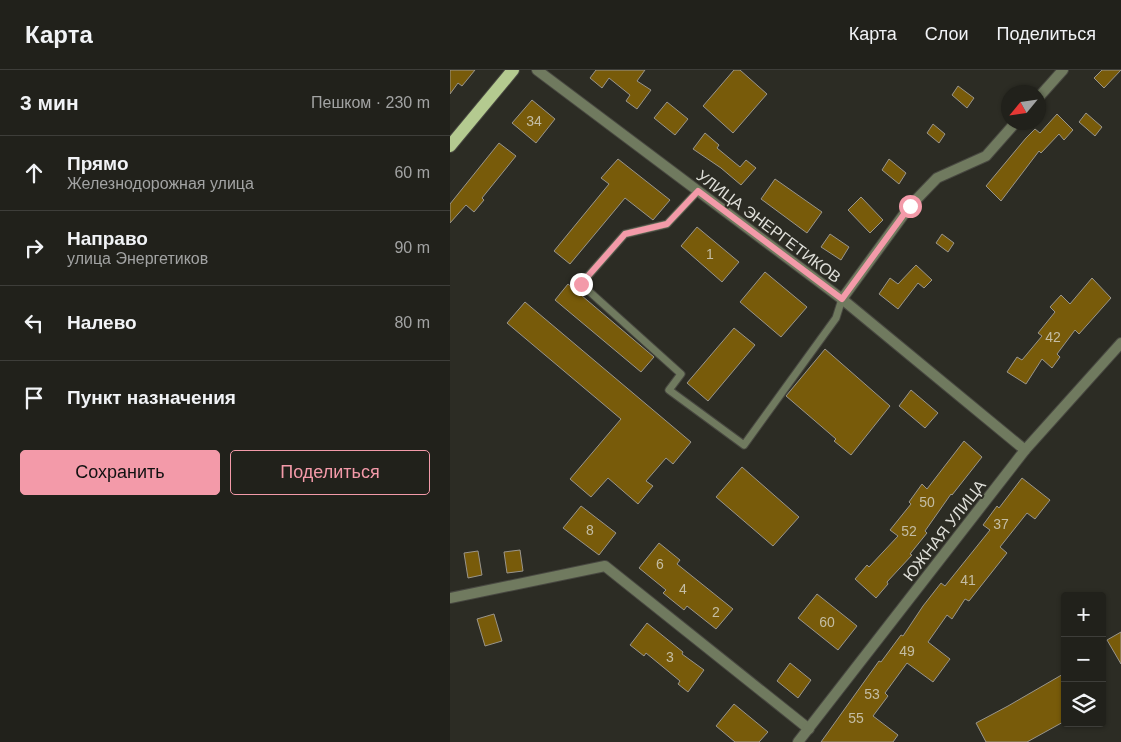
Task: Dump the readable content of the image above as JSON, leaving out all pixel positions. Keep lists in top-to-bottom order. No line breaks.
{"streets":{"street":["УЛИЦА ЭНЕРГЕТИКОВ","ЮЖНАЯ УЛИЦА"]},"crossings":[["УЛИЦА ЭНЕРГЕТИКОВ","ЮЖНАЯ УЛИЦА"]],"house_numbers":["34","1","42","50","37","8","52","6","41","4","2","60","49","3","53","55"],"north":"bottom left","page":{"header":"Карта","nav":["Карта","Слои","Поделиться"],"heading":["3 мин","Пешком · 230 m"],"list":[["Прямо","Железнодорожная улица","60 m"],["Направо","улица Энергетиков","90 m"],["Налево","80 m"],"Пункт назначения"],"buttons":["Сохранить","Поделиться"],"map_buttons":["+","−"]}}
